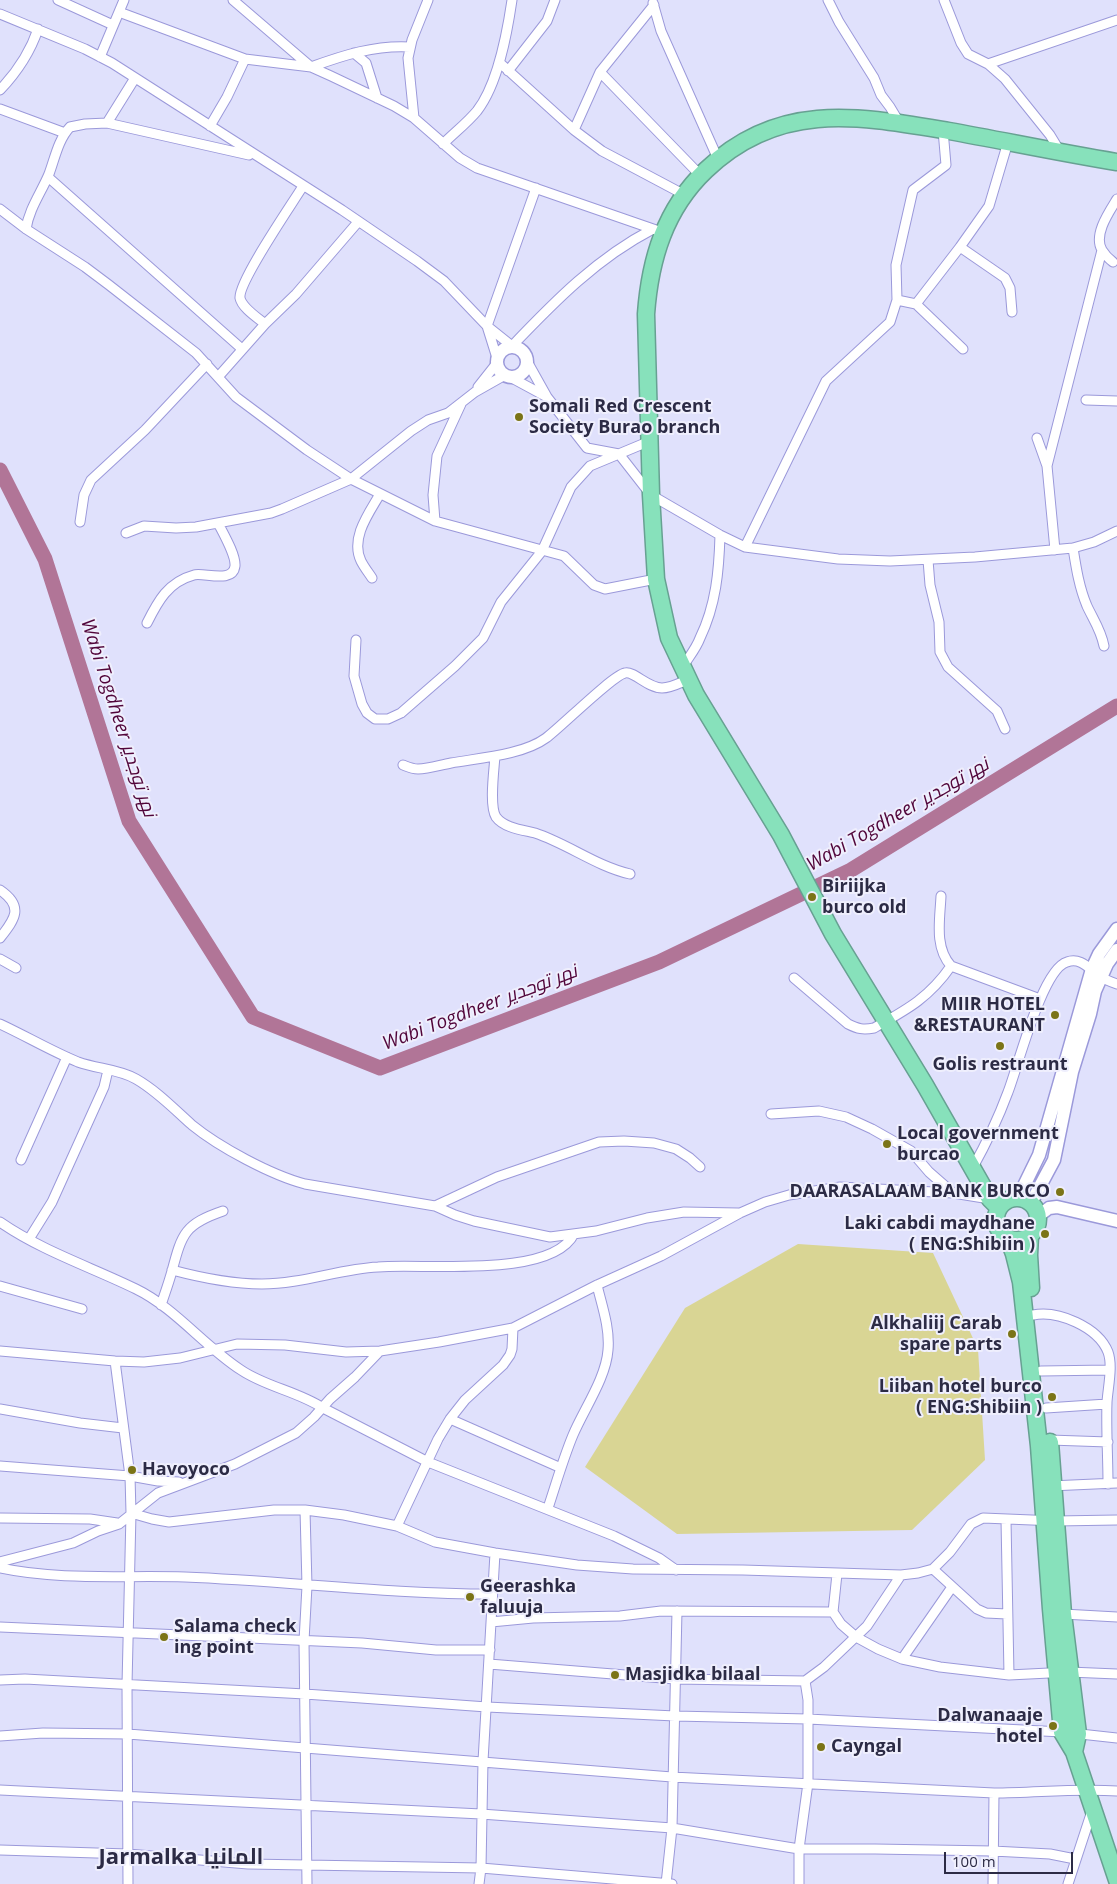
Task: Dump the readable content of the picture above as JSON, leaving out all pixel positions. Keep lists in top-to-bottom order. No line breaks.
{"districts":["Jarmalka المانيا"],"water":["Wabi Togdheer نهر توجدير"],"places":["Somali Red Crescent Society Burao branch","Biriijka burco old","MIIR HOTEL &RESTAURANT","Golis restraunt","Local government burcao","DAARASALAAM BANK BURCO","Laki cabdi maydhane ( ENG:Shibiin )","Alkhaliij Carab spare parts","Liiban hotel burco ( ENG:Shibiin )","Havoyoco","Geerashka faluuja","Salama check ing point","Masjidka bilaal","Dalwanaaje hotel","Cayngal"],"scale_bar":"100 m"}
